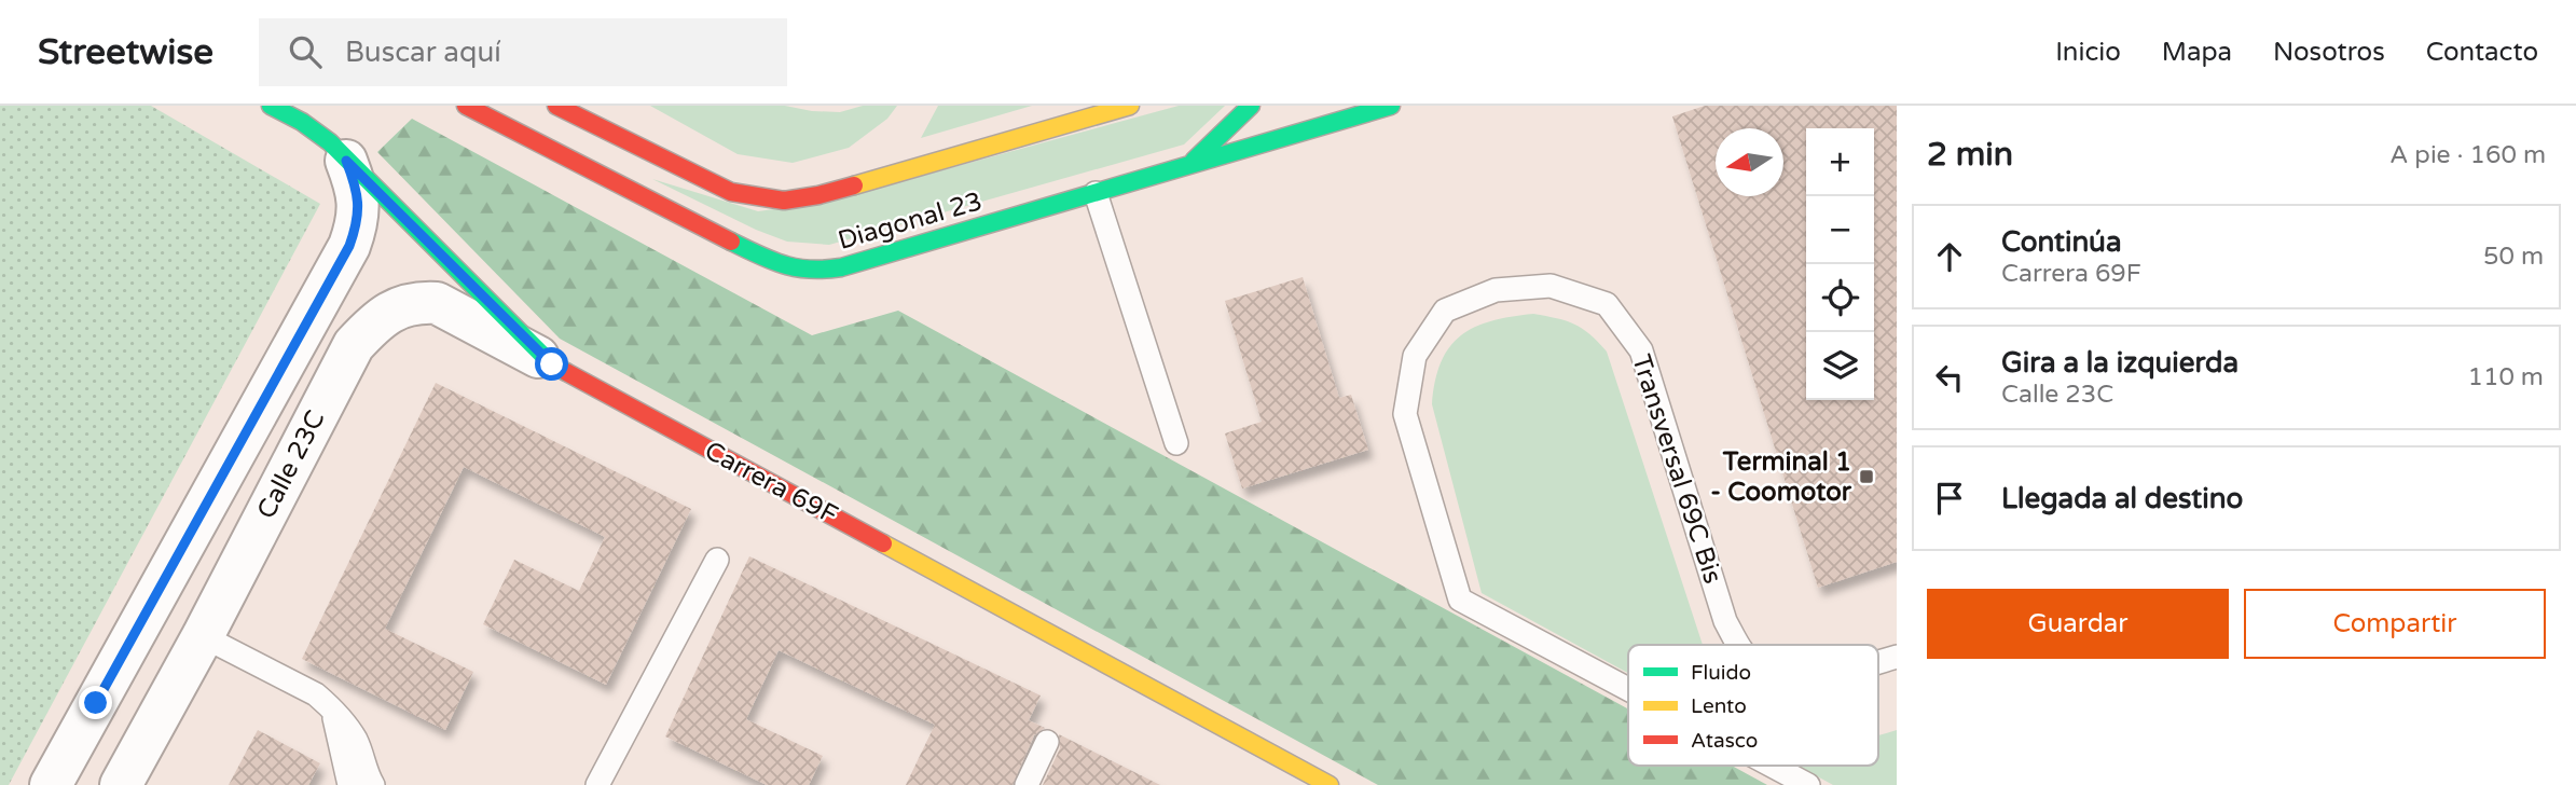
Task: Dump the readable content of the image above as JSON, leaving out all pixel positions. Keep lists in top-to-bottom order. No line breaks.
{"streets":{"street":["Diagonal 23","Calle 23C","Carrera 69F"],"lane":["Transversal 69C Bis"]},"crossings":[["Calle 23C","Carrera 69F"]],"places":{"transit":["Terminal 1 - Coomotor"]},"legend":["Fluido","Lento","Atasco"],"north":"left","page":{"header":"Streetwise","search":"Buscar aquí","nav":["Inicio","Mapa","Nosotros","Contacto"],"heading":["2 min","A pie · 160 m"],"map_buttons":["+","−"],"list":[["Continúa","Carrera 69F","50 m"],["Gira a la izquierda","Calle 23C","110 m"],"Llegada al destino"],"buttons":["Guardar","Compartir"]}}
